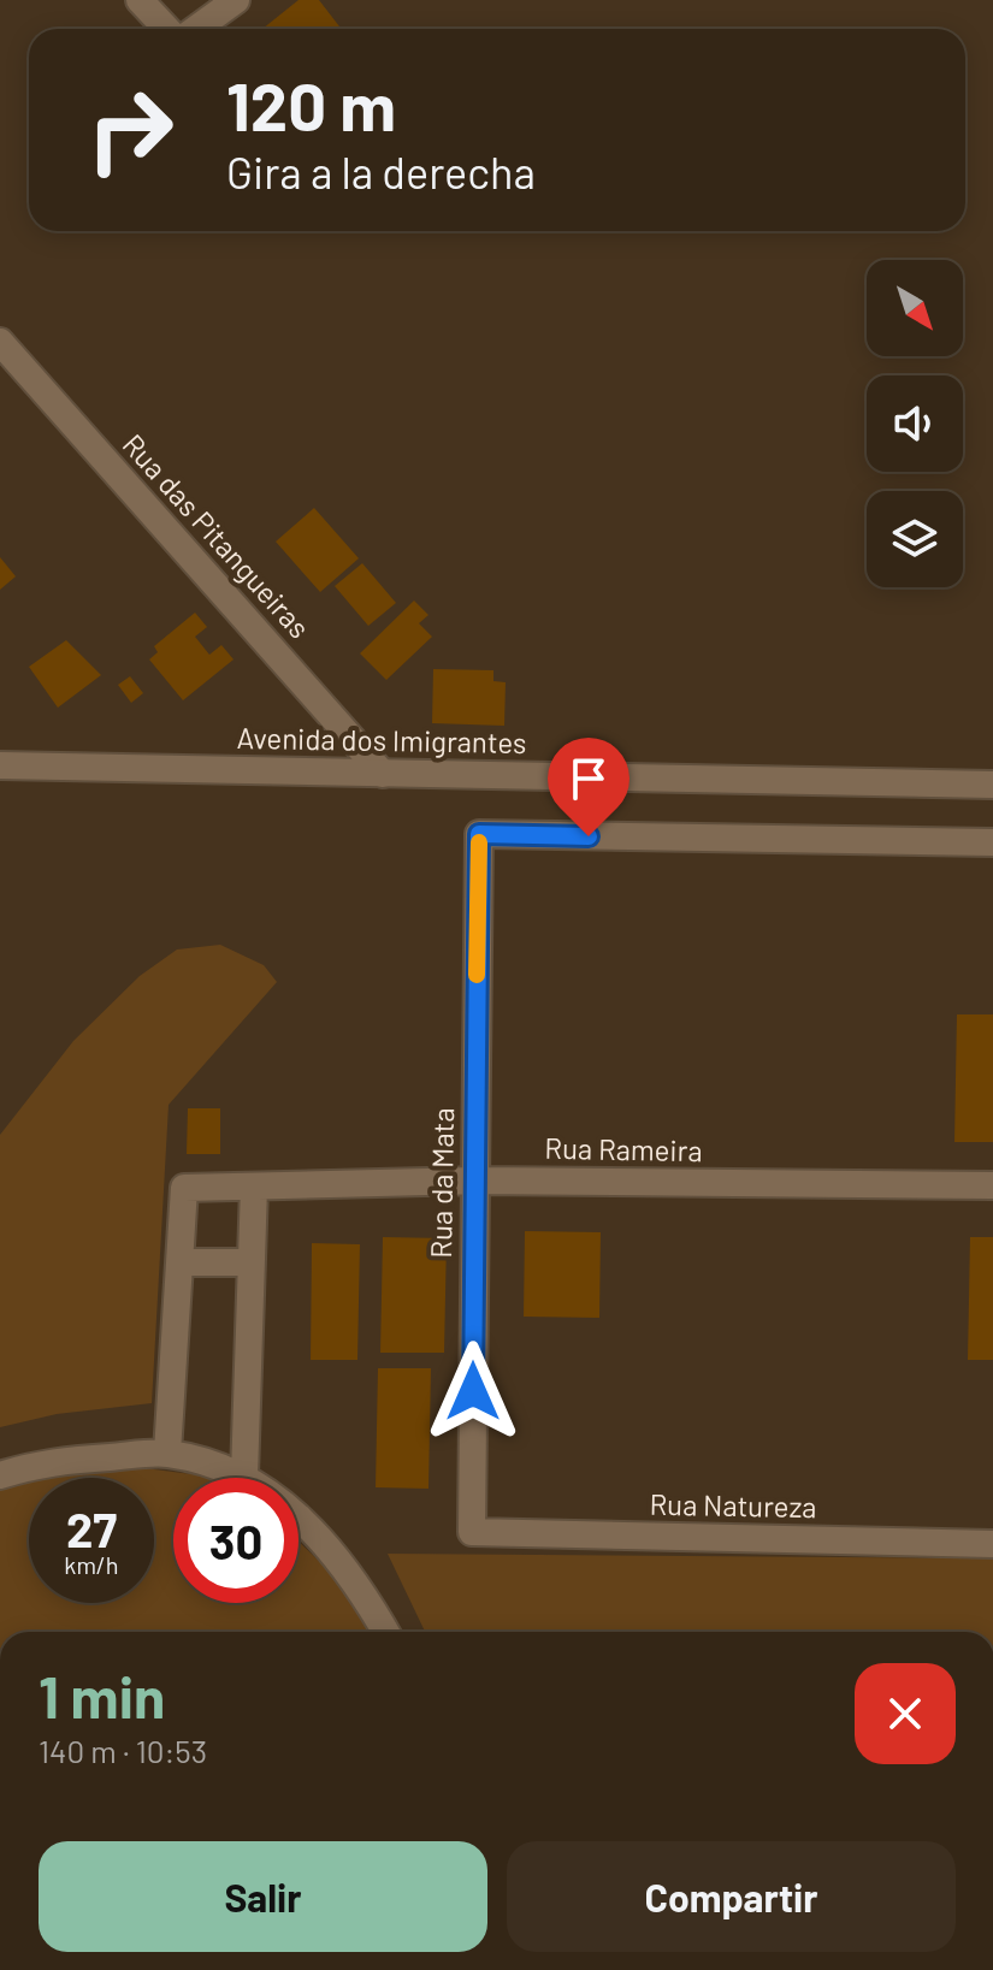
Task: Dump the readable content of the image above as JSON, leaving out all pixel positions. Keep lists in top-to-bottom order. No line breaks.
{"streets":{"street":["Rua das Pitangueiras","Avenida dos Imigrantes","Rua Rameira","Rua da Mata","Rua Natureza"]},"crossings":[["Rua das Pitangueiras","Avenida dos Imigrantes"],["Rua Rameira","Rua da Mata"],["Rua da Mata","Rua Natureza"]],"north":"bottom right","page":{"turn":["120 m","Gira a la derecha"],"speed":"27 km/h","limit":"30","heading":["1 min","140 m · 10:53"],"buttons":["Salir","Compartir"]}}
